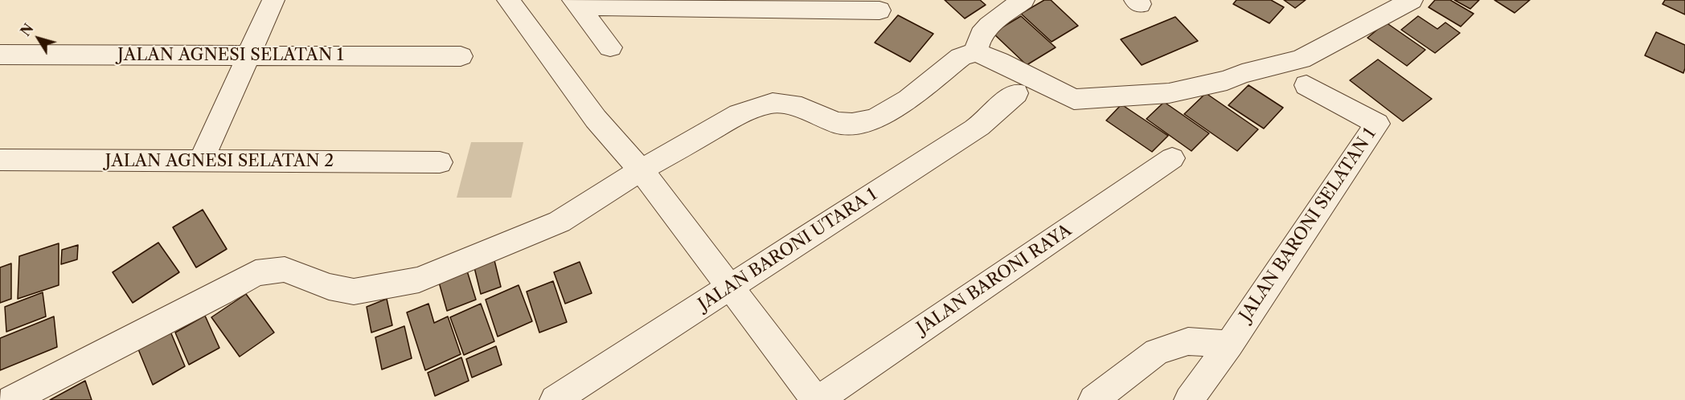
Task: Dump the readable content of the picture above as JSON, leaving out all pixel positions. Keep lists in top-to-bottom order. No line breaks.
{"streets":{"street":["JALAN AGNESI SELATAN 1","JALAN AGNESI SELATAN 2","JALAN BARONI SELATAN 1","JALAN BARONI UTARA 1","JALAN BARONI RAYA"]},"north":"top left"}
